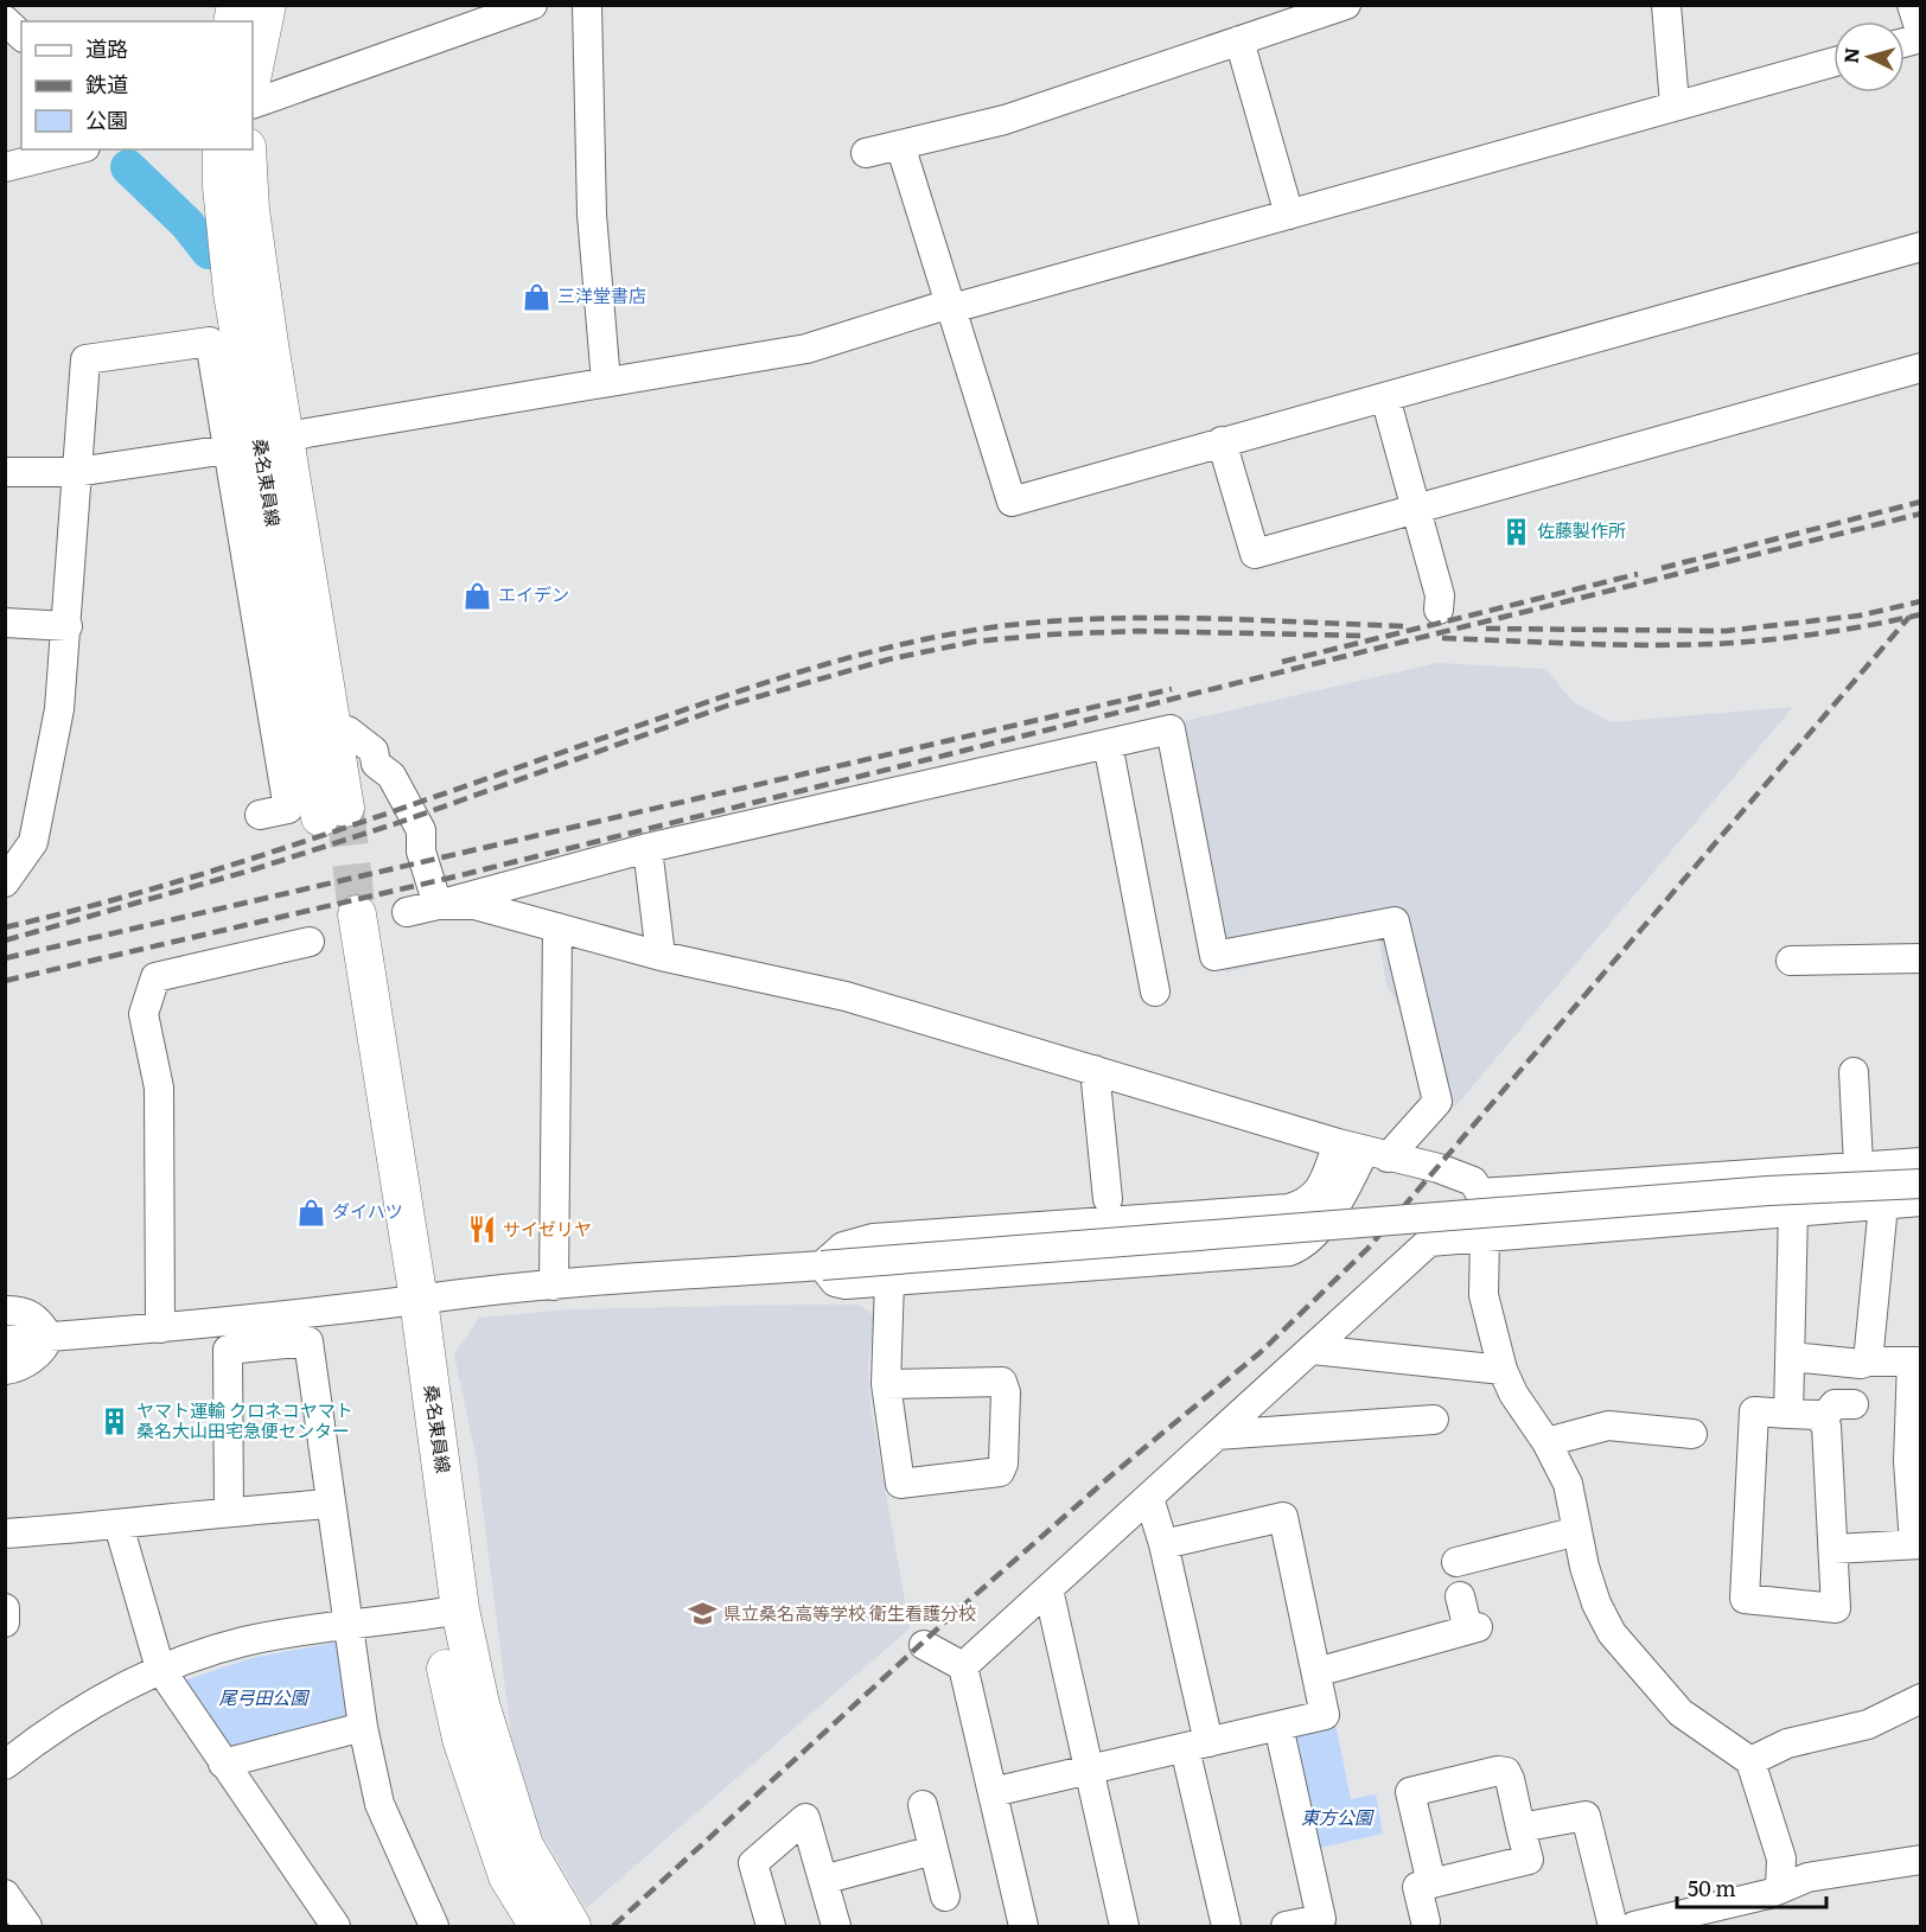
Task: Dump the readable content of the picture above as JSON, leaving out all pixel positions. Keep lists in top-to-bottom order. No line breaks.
{"streets":{"main road":["桑名東員線"]},"parks":["尾弓田公園","東方公園"],"places":{"shop":["三洋堂書店","エイデン","ダイハツ"],"building":["佐藤製作所","ヤマト運輸 クロネコヤマト 桑名大山田宅急便センター"],"restaurant":["サイゼリヤ"],"school or university":["県立桑名高等学校 衛生看護分校"]},"legend":["道路","鉄道","公園"],"scale_bar":"50 m","north":"left"}
